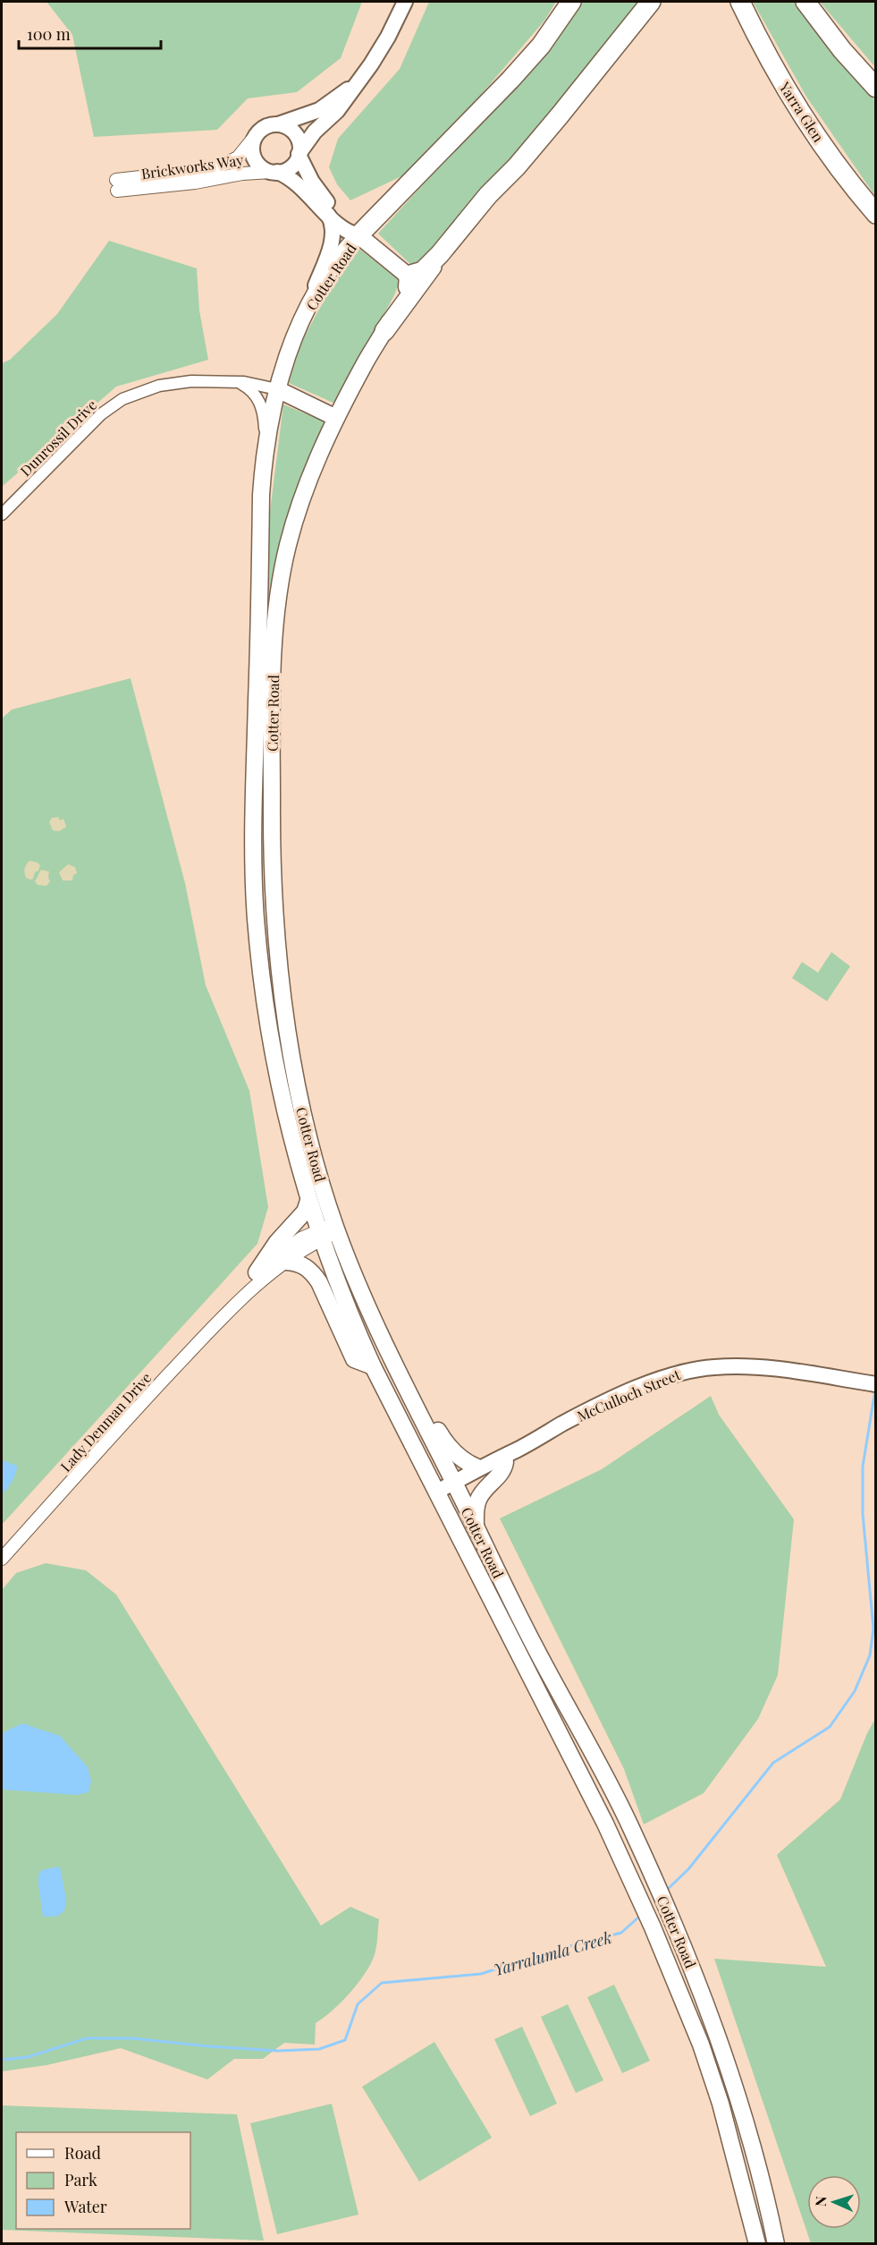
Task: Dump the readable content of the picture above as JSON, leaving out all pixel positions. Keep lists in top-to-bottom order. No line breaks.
{"streets":{"highway":["Yarra Glen"],"main road":["Cotter Road","McCulloch Street"],"street":["Brickworks Way","Dunrossil Drive","Lady Denman Drive"]},"crossings":[["Cotter Road","Dunrossil Drive"],["Cotter Road","McCulloch Street"],["Cotter Road","Lady Denman Drive"]],"water":["Yarralumla Creek"],"legend":["Road","Park","Water"],"scale_bar":"100 m","north":"left"}
